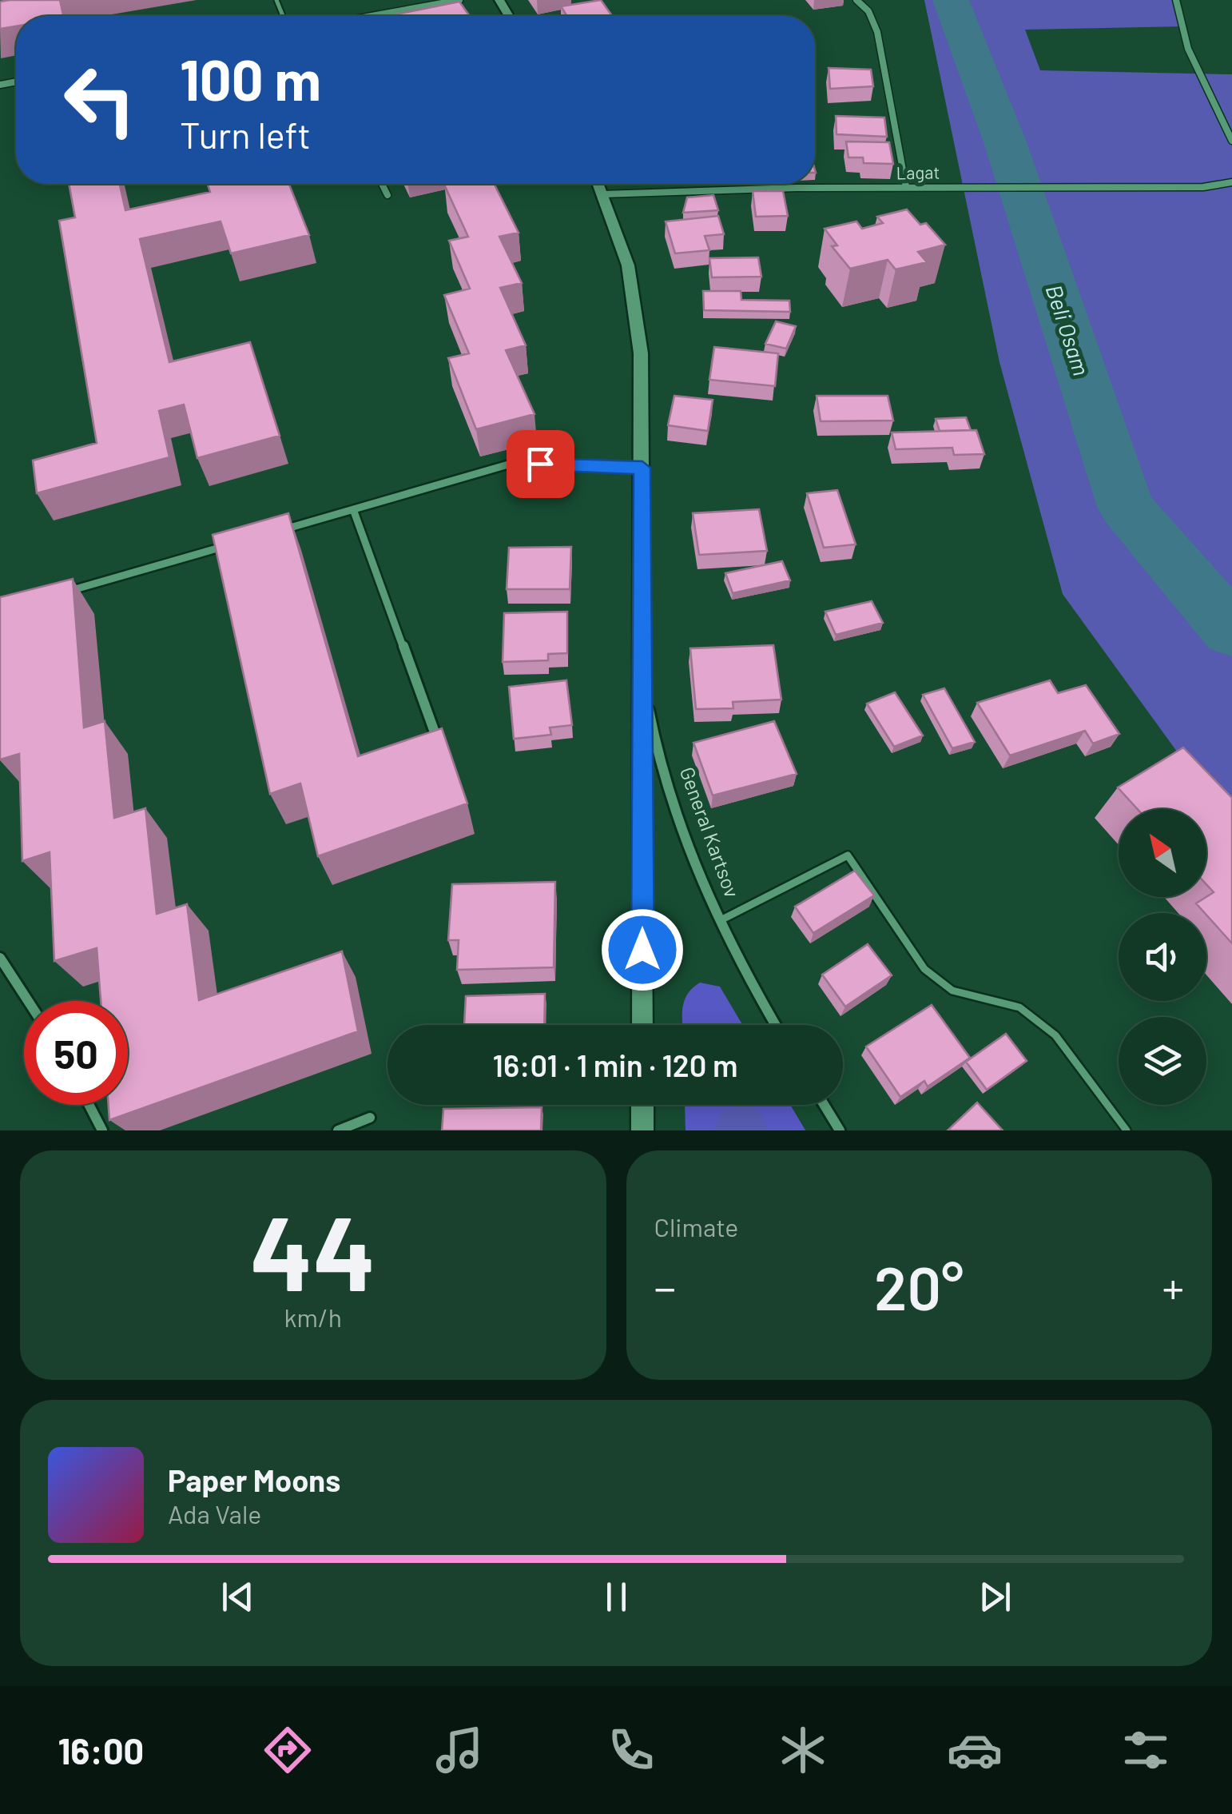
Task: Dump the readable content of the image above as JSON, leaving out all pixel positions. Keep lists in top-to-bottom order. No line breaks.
{"streets":{"main road":["General Kartsov"],"street":["Lagat"]},"crossings":[["Lagat","General Kartsov"]],"water":["Beli Osam"],"north":"top left","page":{"turn":["100 m","Turn left"],"limit":"50","trip":"16:01 · 1 min · 120 m","tile":[["44","km/h"],"Climate"],"heat":["−","20°","+"],"song":["Paper Moons","Ada Vale"],"tabs":"16:00"}}
